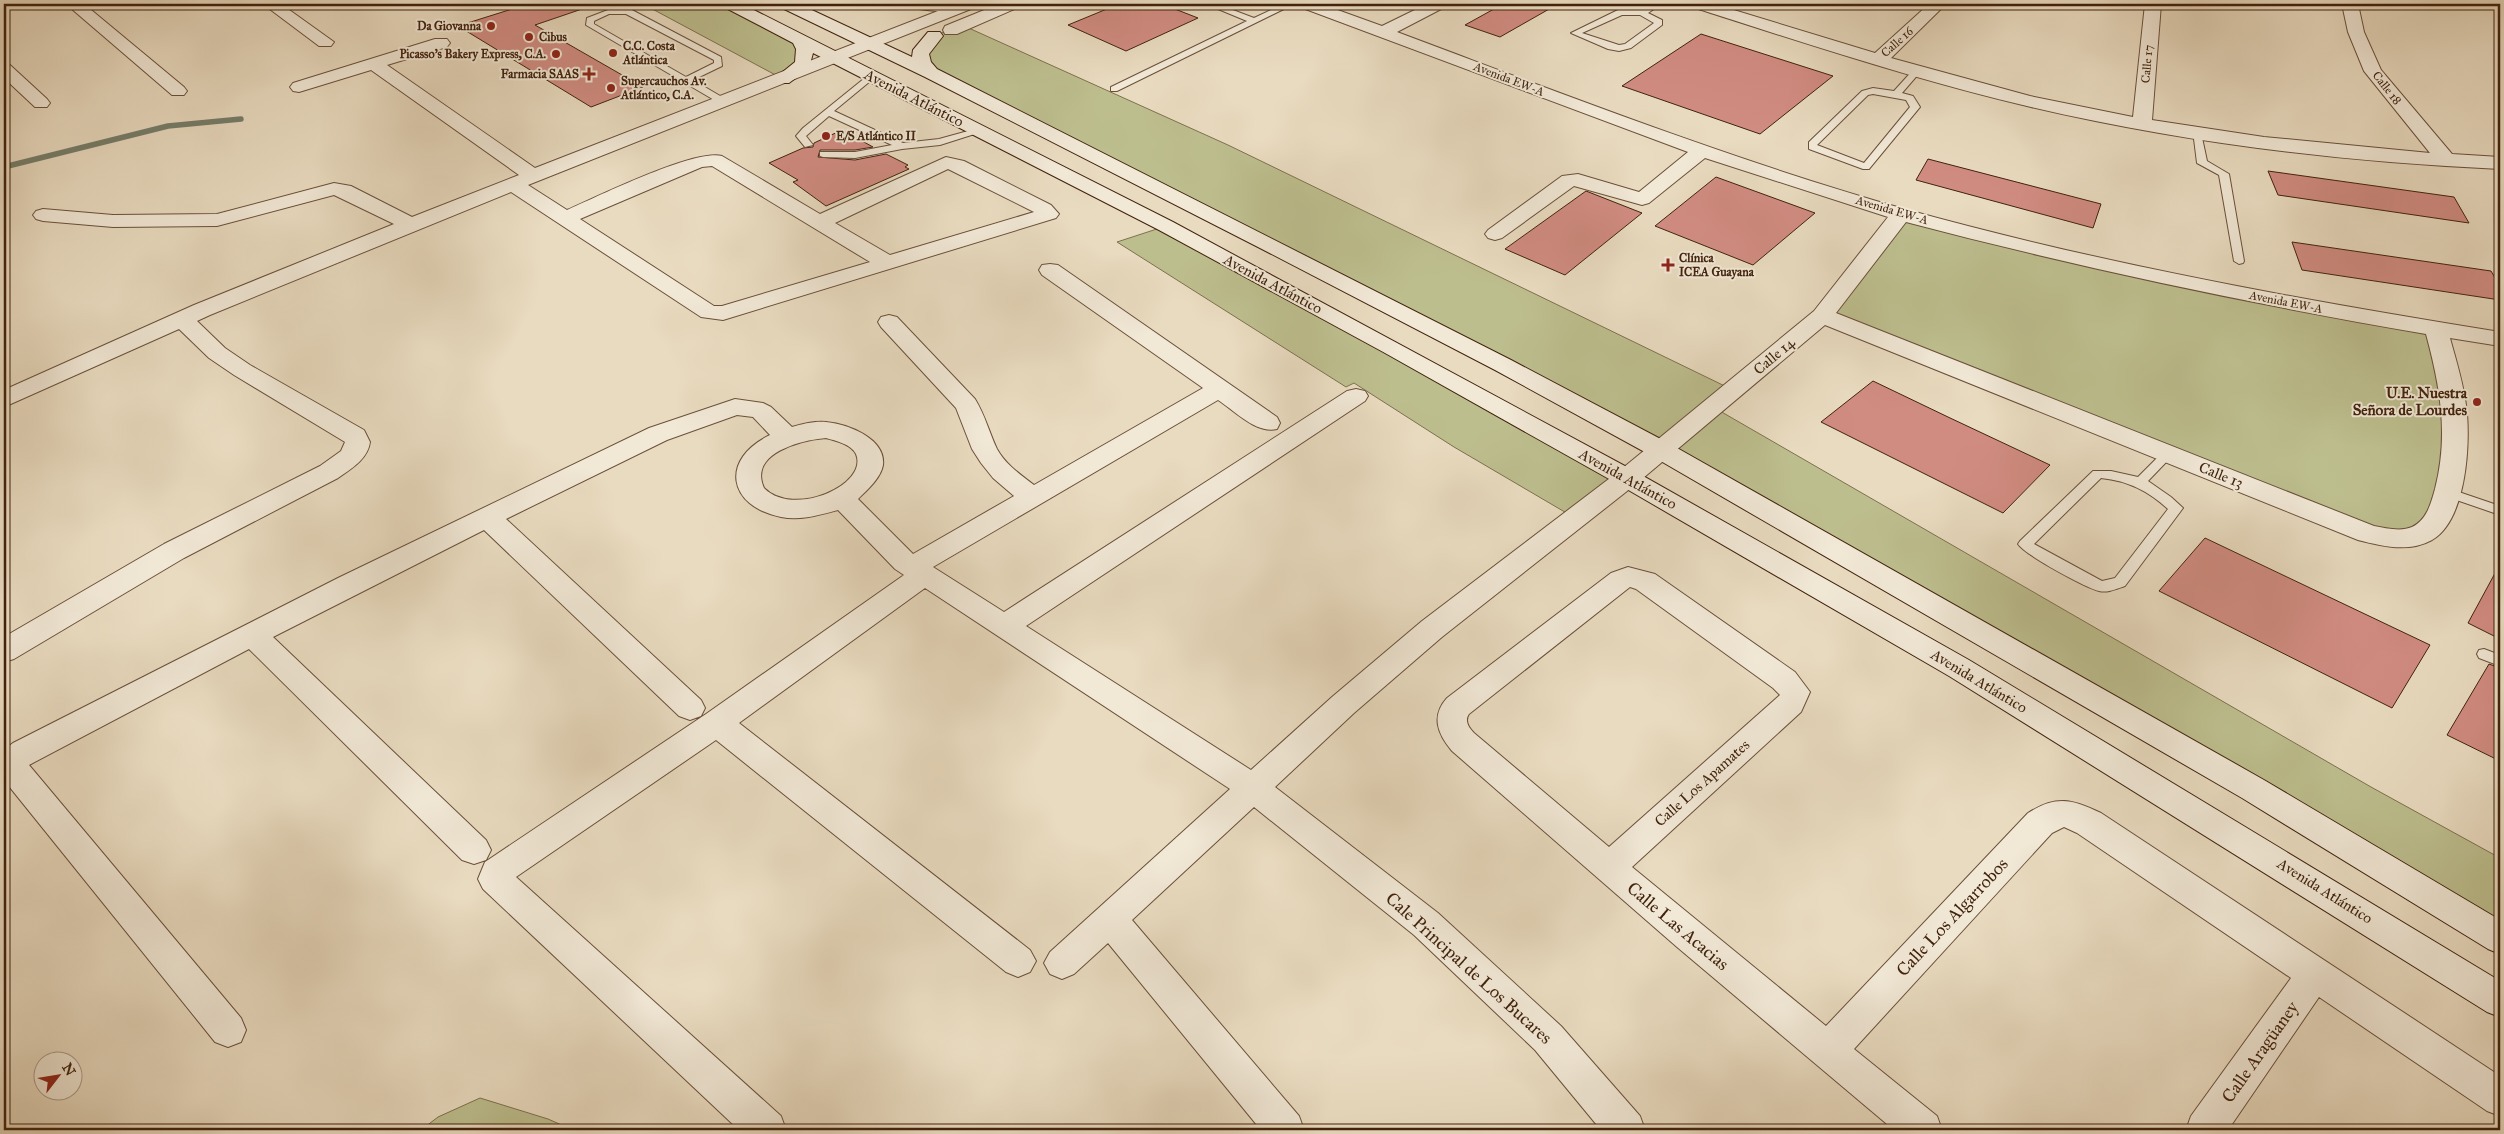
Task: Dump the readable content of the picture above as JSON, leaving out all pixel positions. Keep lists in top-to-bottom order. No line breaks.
{"streets":{"street":["Calle 16","Calle 17","Avenida EW-A","Calle 18","Avenida Atlántico","Calle 14","Calle 13","Calle Los Apamates","Calle Los Algarrobos","Calle Las Acacias","Cale Principal de Los Bucares","Calle Aragüaney"]},"crossings":[["Avenida EW-A","Calle 14"],["Avenida EW-A","Calle 13"],["Avenida Atlántico","Calle 14"],["Calle 14","Calle 13"],["Calle 14","Cale Principal de Los Bucares"],["Calle Los Apamates","Calle Las Acacias"],["Calle Los Algarrobos","Calle Las Acacias"],["Calle Los Algarrobos","Calle Aragüaney"]],"places":{"other":["Da Giovanna","Cibus","C.C. Costa Atlántica","Picasso's Bakery Express, C.A.","Supercauchos Av. Atlántico, C.A.","E/S Atlántico II","U.E. Nuestra Señora de Lourdes"],"health":["Farmacia SAAS","Clínica ICEA Guayana"]},"north":"top right"}
